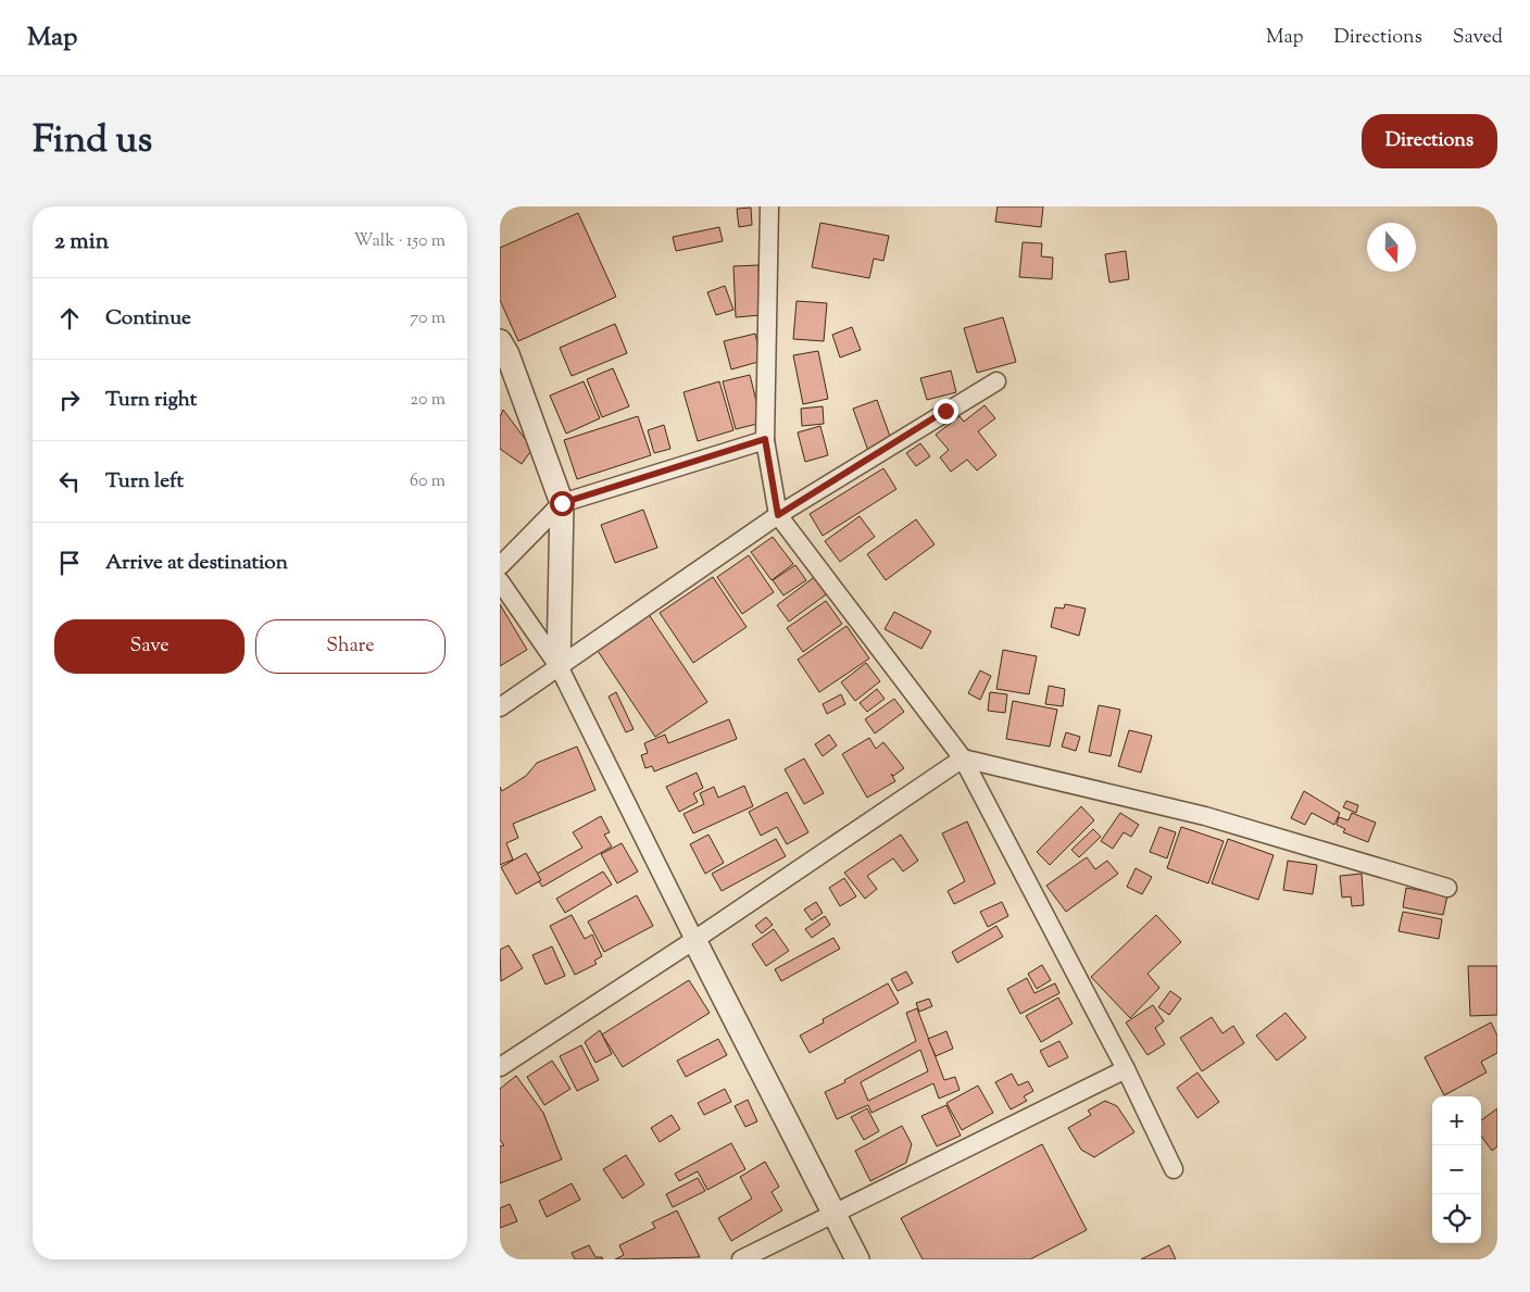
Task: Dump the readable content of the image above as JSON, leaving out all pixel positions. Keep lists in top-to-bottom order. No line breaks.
{"north":"bottom","page":{"header":"Map","nav":["Map","Directions","Saved"],"title":"Find us","buttons":["Directions",["Save","Share"]],"heading":["2 min","Walk · 150 m"],"list":[["Continue","70 m"],["Turn right","20 m"],["Turn left","60 m"],"Arrive at destination"],"map_buttons":["+","−"]}}
